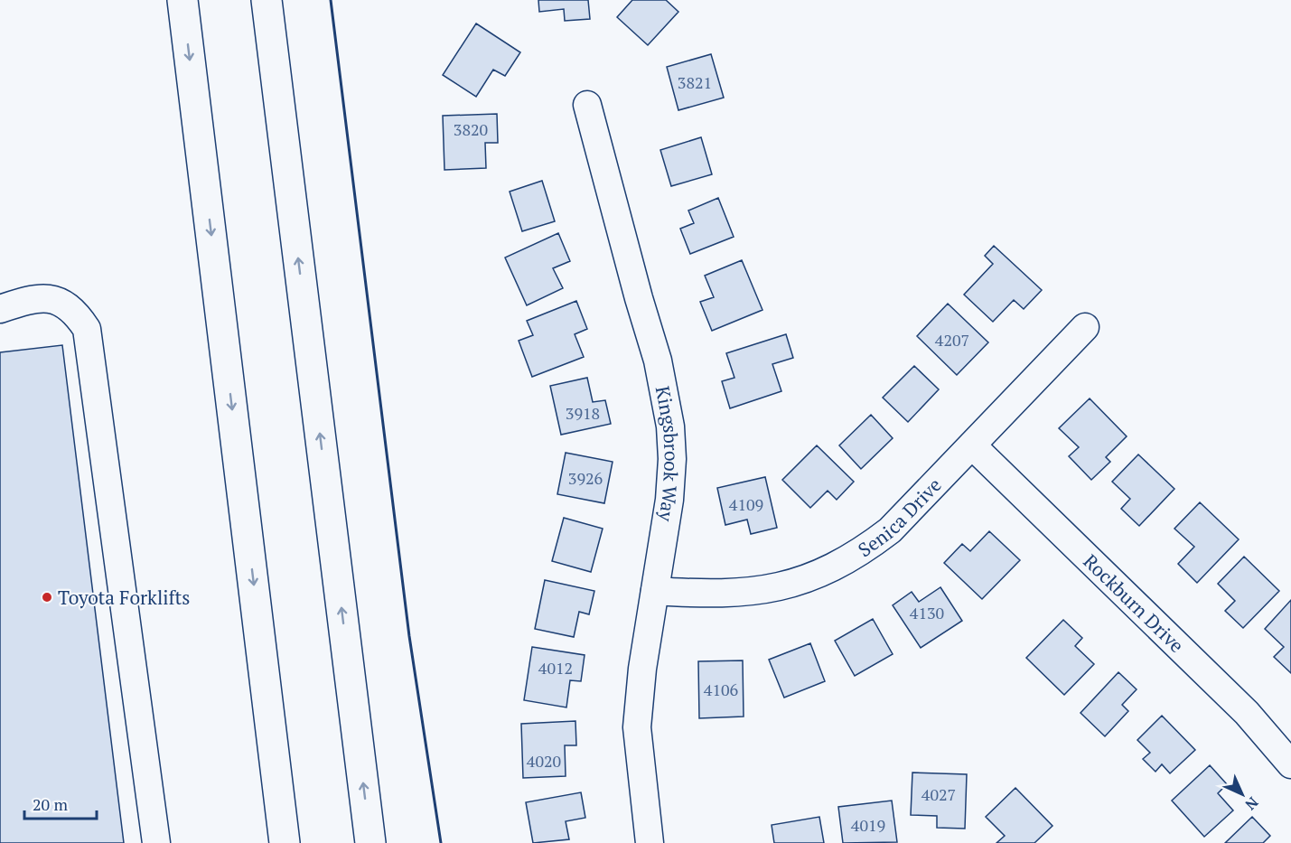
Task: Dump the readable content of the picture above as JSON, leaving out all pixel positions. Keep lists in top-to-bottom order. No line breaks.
{"streets":{"street":["Kingsbrook Way","Senica Drive","Rockburn Drive"]},"crossings":[["Kingsbrook Way","Senica Drive"],["Senica Drive","Rockburn Drive"]],"places":["Toyota Forklifts"],"house_numbers":["3821","3820","4207","3918","3926","4109","4130","4012","4106","4020","4027","4019"],"scale_bar":"20 m","north":"bottom right"}
